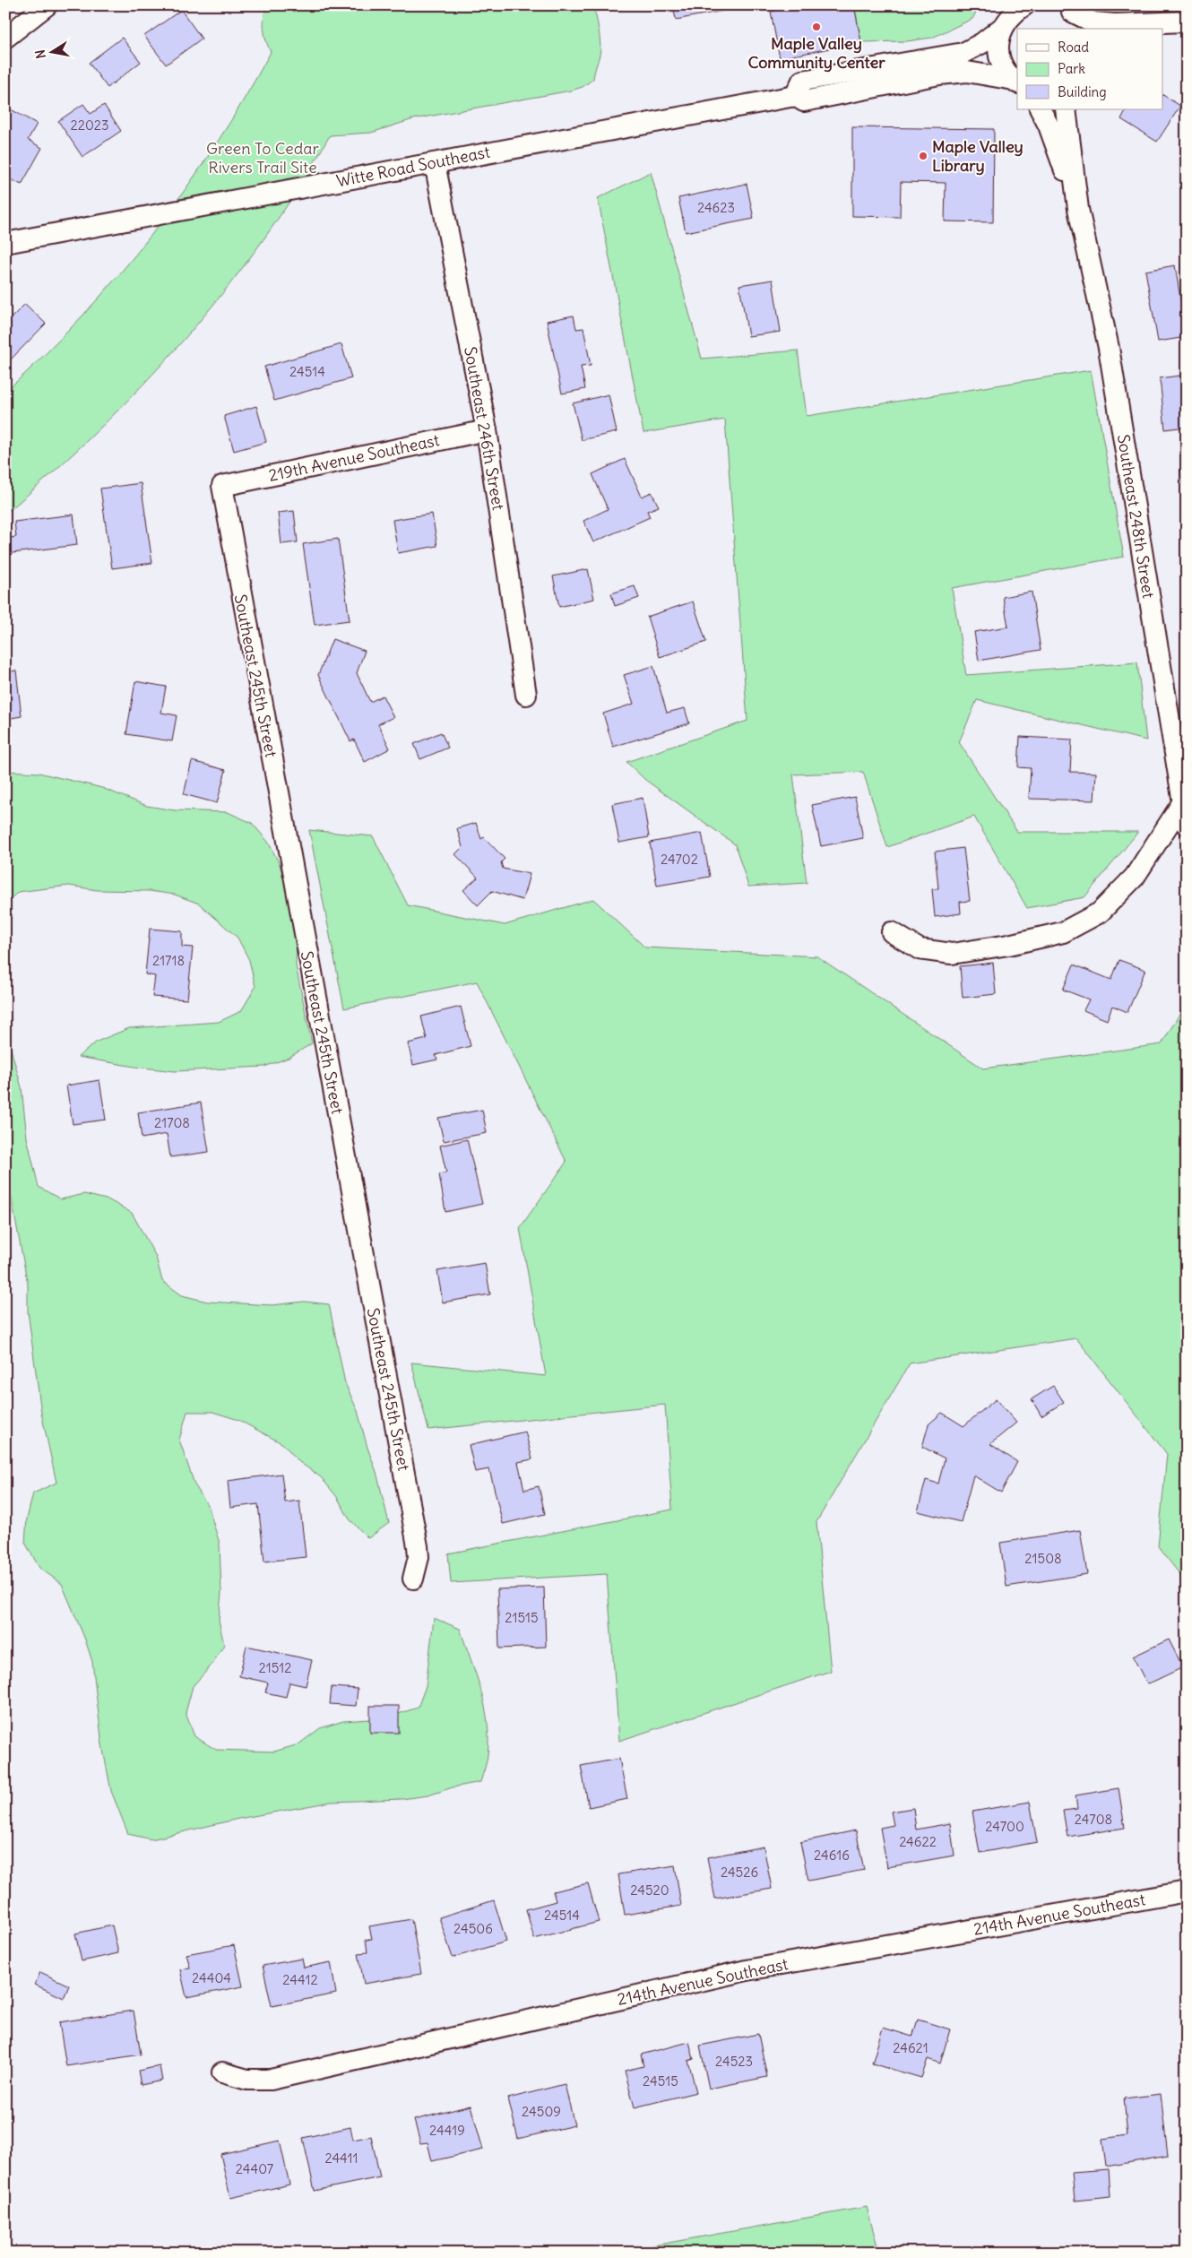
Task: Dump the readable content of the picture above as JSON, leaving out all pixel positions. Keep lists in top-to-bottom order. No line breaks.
{"streets":{"street":["Witte Road Southeast","Southeast 246th Street","219th Avenue Southeast","Southeast 248th Street","Southeast 245th Street","214th Avenue Southeast"]},"crossings":[["Witte Road Southeast","Southeast 246th Street"],["Southeast 246th Street","219th Avenue Southeast"],["219th Avenue Southeast","Southeast 245th Street"]],"parks":["Green To Cedar Rivers Trail Site"],"places":["Maple Valley Community Center","Maple Valley Library"],"house_numbers":["22023","24623","24514","24702","21718","21708","21508","21515","21512","24708","24700","24622","24616","24526","24520","24514","24506","24404","24412","24621","24523","24515","24509","24419","24411","24407"],"legend":["Road","Park","Building"],"north":"left"}
